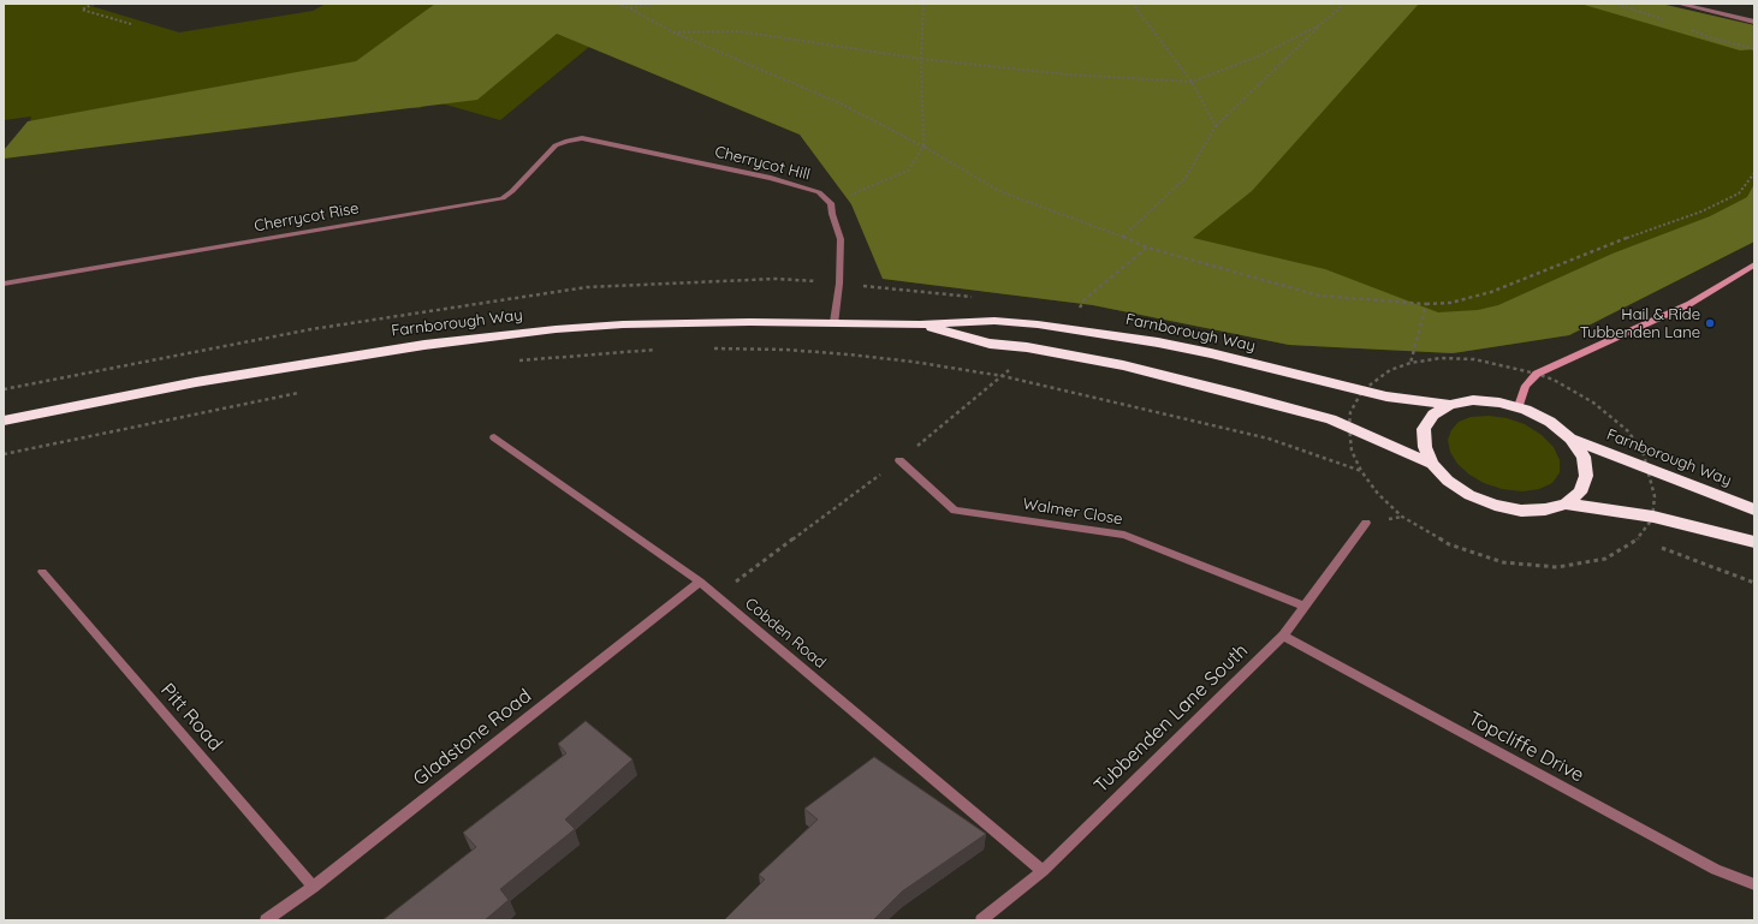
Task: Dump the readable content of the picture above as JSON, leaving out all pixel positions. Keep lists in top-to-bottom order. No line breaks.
{"streets":{"highway":["Farnborough Way"],"street":["Cherrycot Hill","Cherrycot Rise","Walmer Close","Cobden Road","Pitt Road","Tubbenden Lane South","Gladstone Road","Topcliffe Drive"]},"crossings":[["Cherrycot Hill","Cherrycot Rise"],["Walmer Close","Tubbenden Lane South"],["Cobden Road","Tubbenden Lane South"],["Cobden Road","Gladstone Road"],["Pitt Road","Gladstone Road"],["Tubbenden Lane South","Topcliffe Drive"]],"places":["Hail & Ride Tubbenden Lane"]}
